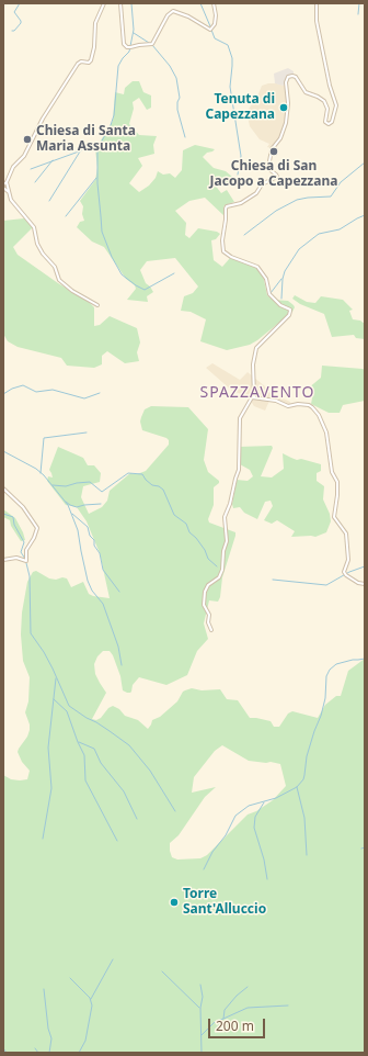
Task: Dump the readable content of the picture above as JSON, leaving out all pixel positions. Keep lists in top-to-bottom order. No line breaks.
{"districts":["SPAZZAVENTO"],"places":["Tenuta di Capezzana","Chiesa di Santa Maria Assunta","Chiesa di San Jacopo a Capezzana","Torre Sant'Alluccio"],"scale_bar":"200 m"}
